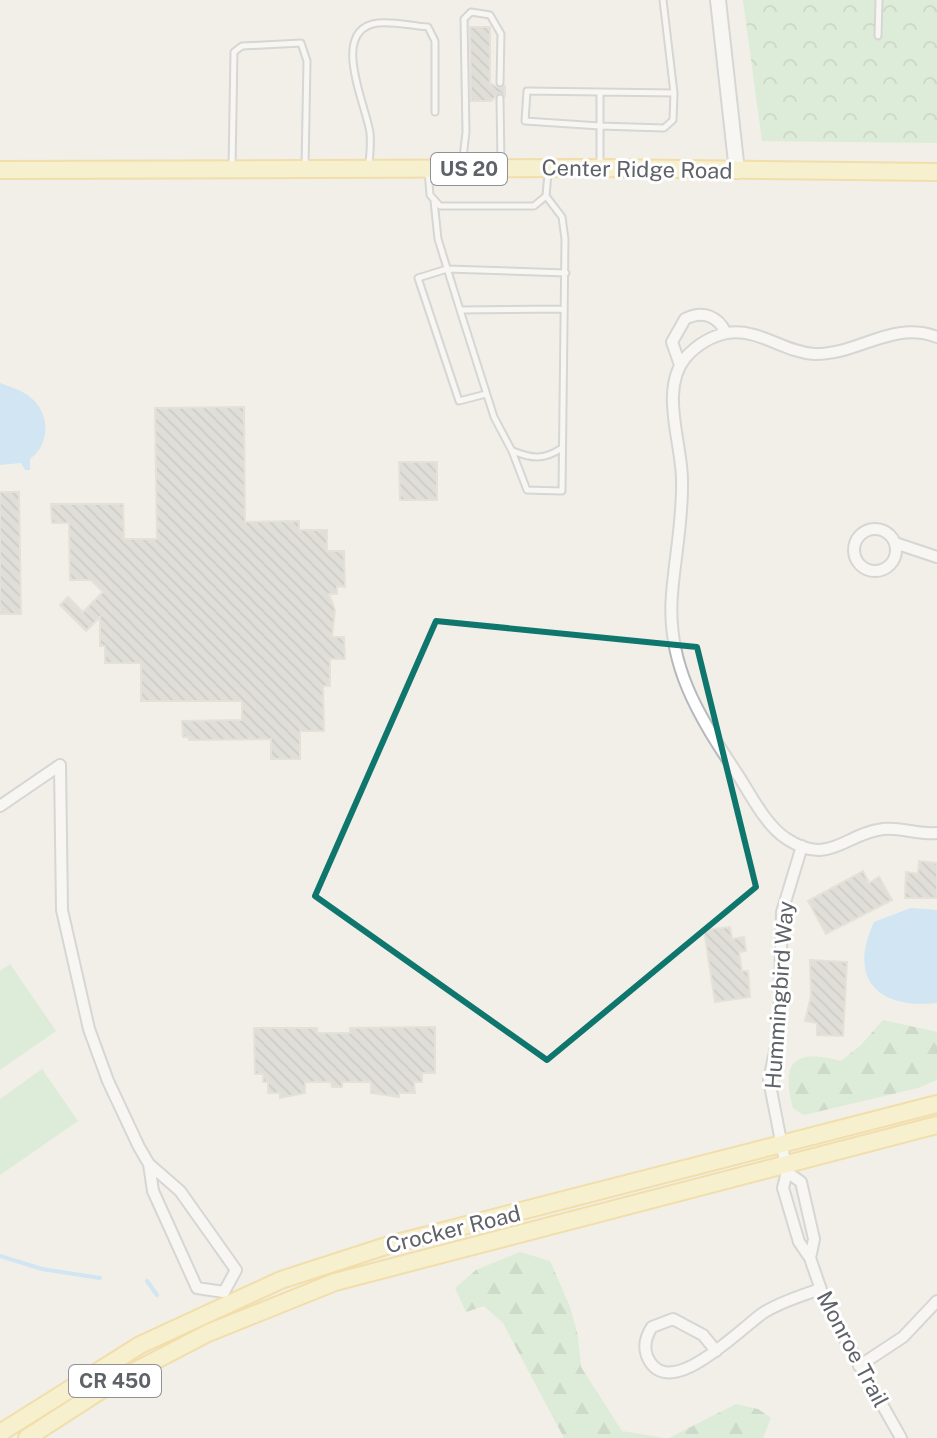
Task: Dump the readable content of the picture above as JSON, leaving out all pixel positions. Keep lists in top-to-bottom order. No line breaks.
{"streets":{"main road":["US 20","Center Ridge Road","Crocker Road","CR 450"],"street":["Hummingbird Way","Monroe Trail"]},"crossings":[["Hummingbird Way","Crocker Road"],["Hummingbird Way","Monroe Trail"],["Crocker Road","Monroe Trail"]]}
